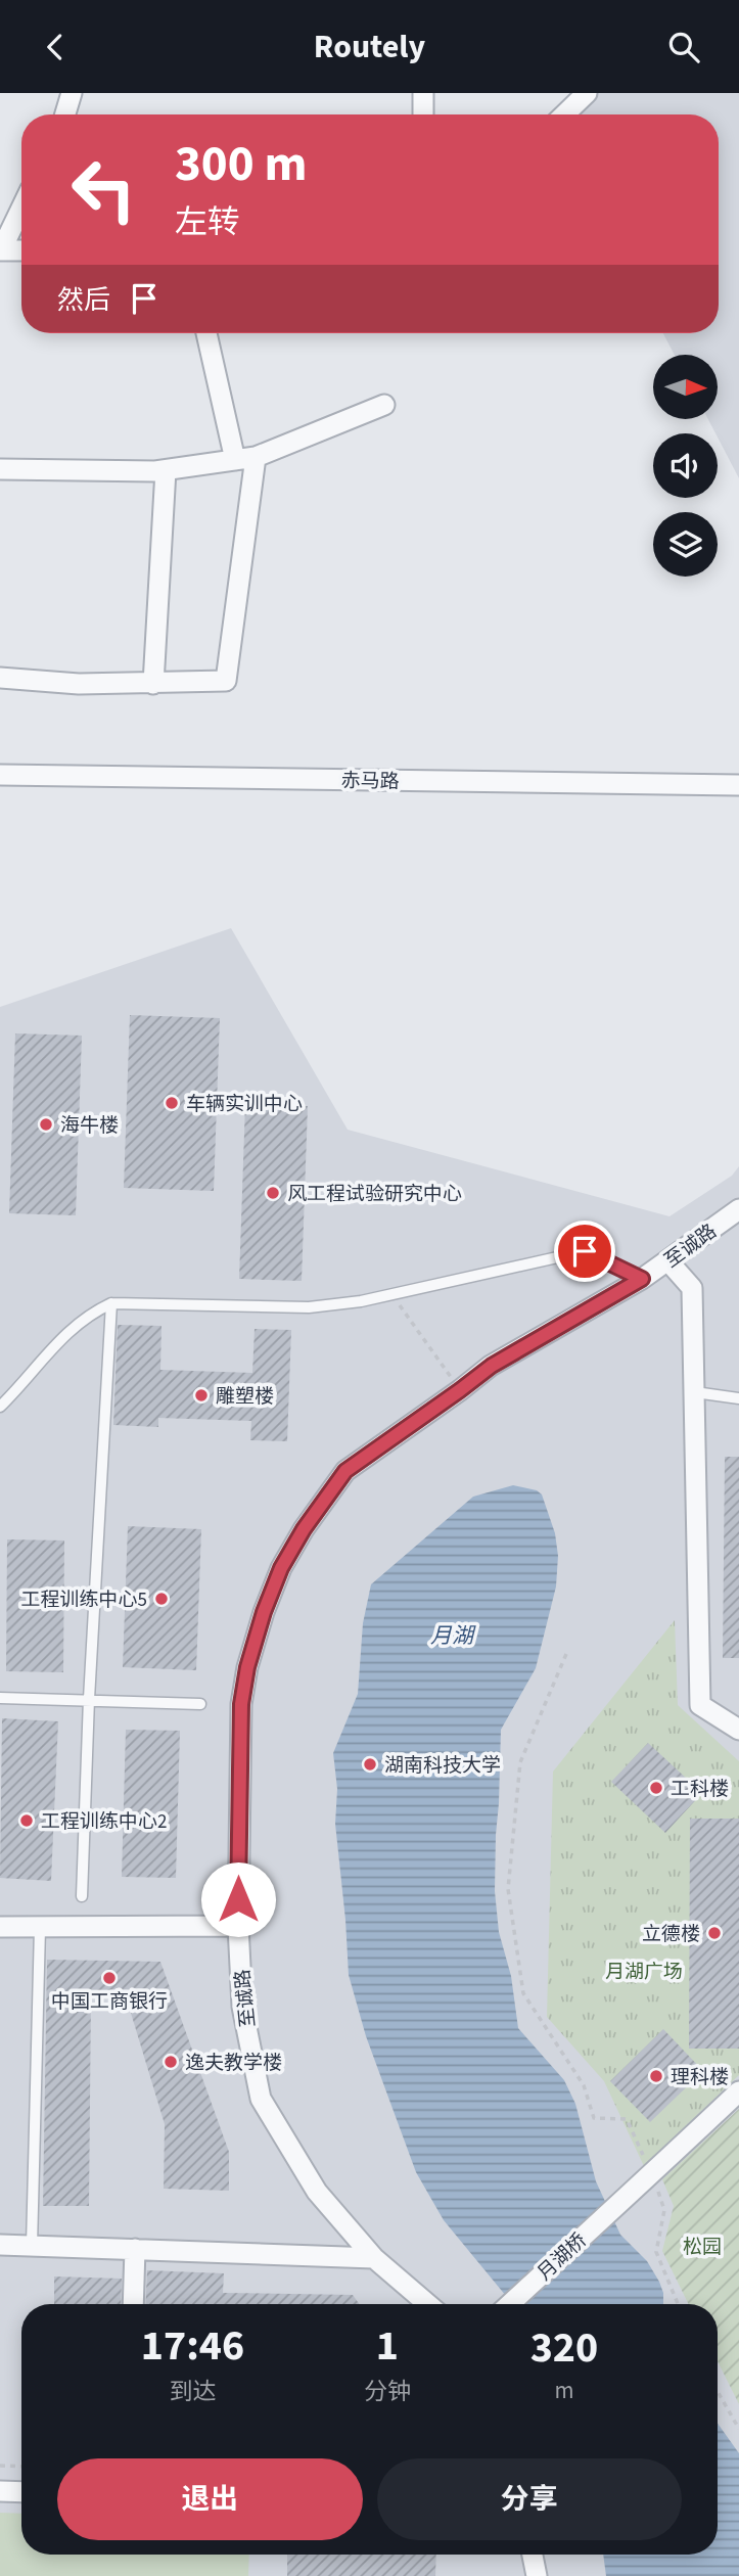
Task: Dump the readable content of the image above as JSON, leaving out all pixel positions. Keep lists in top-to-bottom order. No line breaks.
{"streets":{"street":["赤马路","至诚路","月湖桥"]},"water":["月湖"],"parks":["月湖广场","松园"],"places":["车辆实训中心","海牛楼","风工程试验研究中心","雕塑楼","工程训练中心5","湖南科技大学","工科楼","工程训练中心2","立德楼","中国工商银行","逸夫教学楼","理科楼"],"north":"right","page":{"header":"Routely","turn":["300 m","左转"],"then":"然后","eta":["17:46","到达","1","分钟","320","m"],"buttons":["退出","分享"]}}
